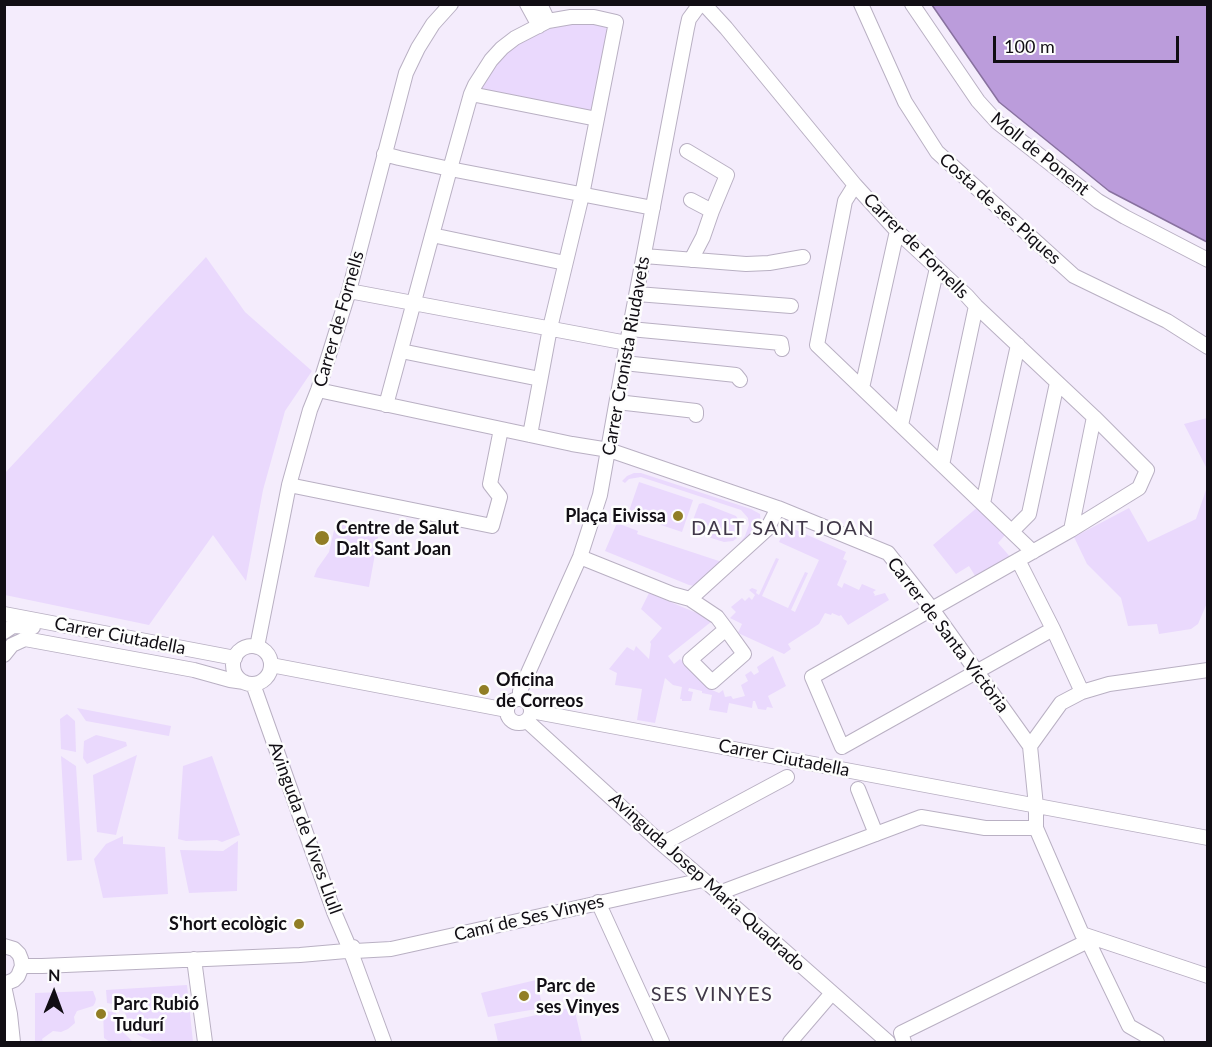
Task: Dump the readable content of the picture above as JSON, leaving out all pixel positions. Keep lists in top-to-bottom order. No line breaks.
{"streets":{"street":["Moll de Ponent","Costa de ses Piques","Carrer de Fornells","Carrer Cronista Riudavets","Carrer de Santa Victòria","Carrer Ciutadella","Avinguda de Vives Llull","Avinguda Josep Maria Quadrado","Camí de Ses Vinyes"]},"crossings":[["Carrer de Fornells","Carrer Cronista Riudavets"],["Carrer de Fornells","Carrer de Santa Victòria"],["Carrer de Fornells","Carrer Ciutadella"],["Carrer de Fornells","Avinguda de Vives Llull"],["Carrer Cronista Riudavets","Carrer de Santa Victòria"],["Carrer Cronista Riudavets","Carrer Ciutadella"],["Carrer Cronista Riudavets","Avinguda Josep Maria Quadrado"],["Carrer Ciutadella","Avinguda de Vives Llull"],["Carrer Ciutadella","Avinguda Josep Maria Quadrado"],["Avinguda de Vives Llull","Camí de Ses Vinyes"],["Avinguda Josep Maria Quadrado","Camí de Ses Vinyes"]],"districts":["DALT SANT JOAN","SES VINYES"],"places":["Plaça Eivissa","Centre de Salut Dalt Sant Joan","Oficina de Correos","S'hort ecològic","Parc de ses Vinyes","Parc Rubió Tudurí"],"scale_bar":"100 m","north":"top"}
